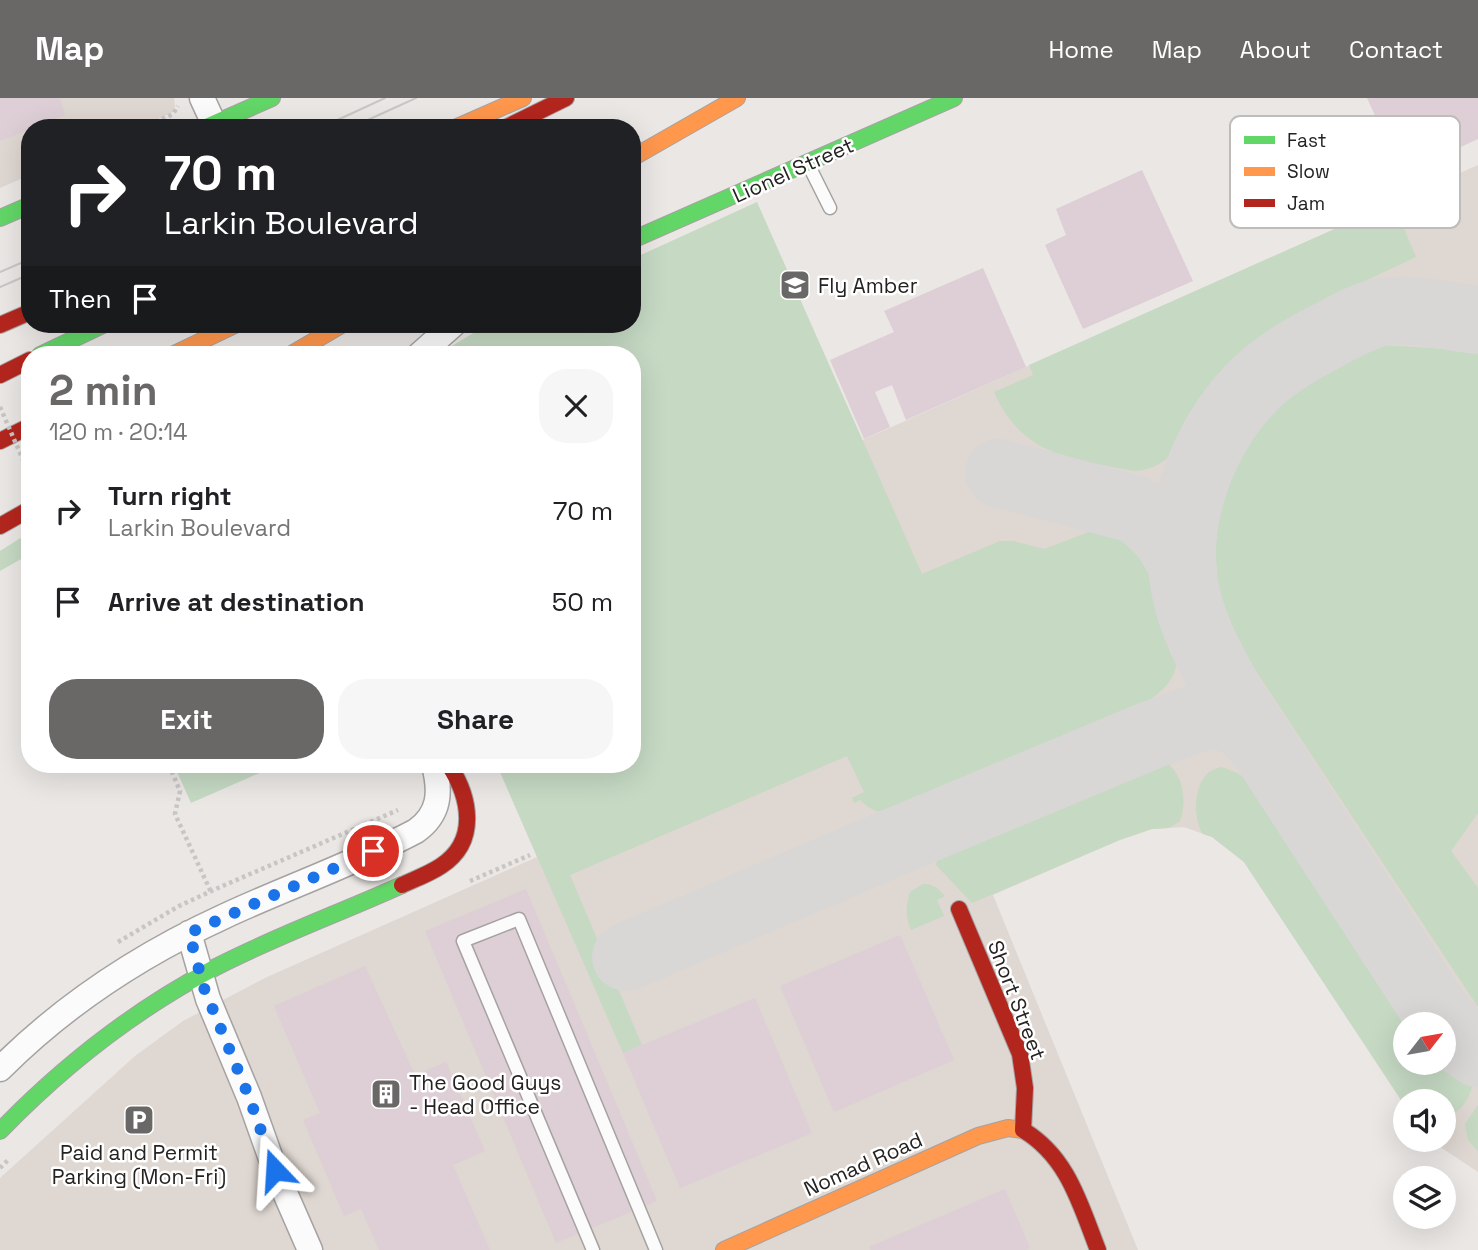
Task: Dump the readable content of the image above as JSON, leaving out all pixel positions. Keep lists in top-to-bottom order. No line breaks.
{"streets":{"main road":["Lionel Street","Short Street","Nomad Road"]},"crossings":[["Short Street","Nomad Road"]],"places":{"school or university":["Fly Amber"],"building":["The Good Guys - Head Office"],"parking":["Paid and Permit Parking (Mon-Fri)"]},"legend":["Fast","Slow","Jam"],"north":"top right","page":{"header":"Map","nav":["Home","Map","About","Contact"],"turn":["70 m","Larkin Boulevard"],"then":"Then","heading":["2 min","120 m · 20:14"],"list":[{"name":"Turn right","note":"Larkin Boulevard","value":"70 m"},{"name":"Arrive at destination","value":"50 m"}],"buttons":["Exit","Share"]}}
